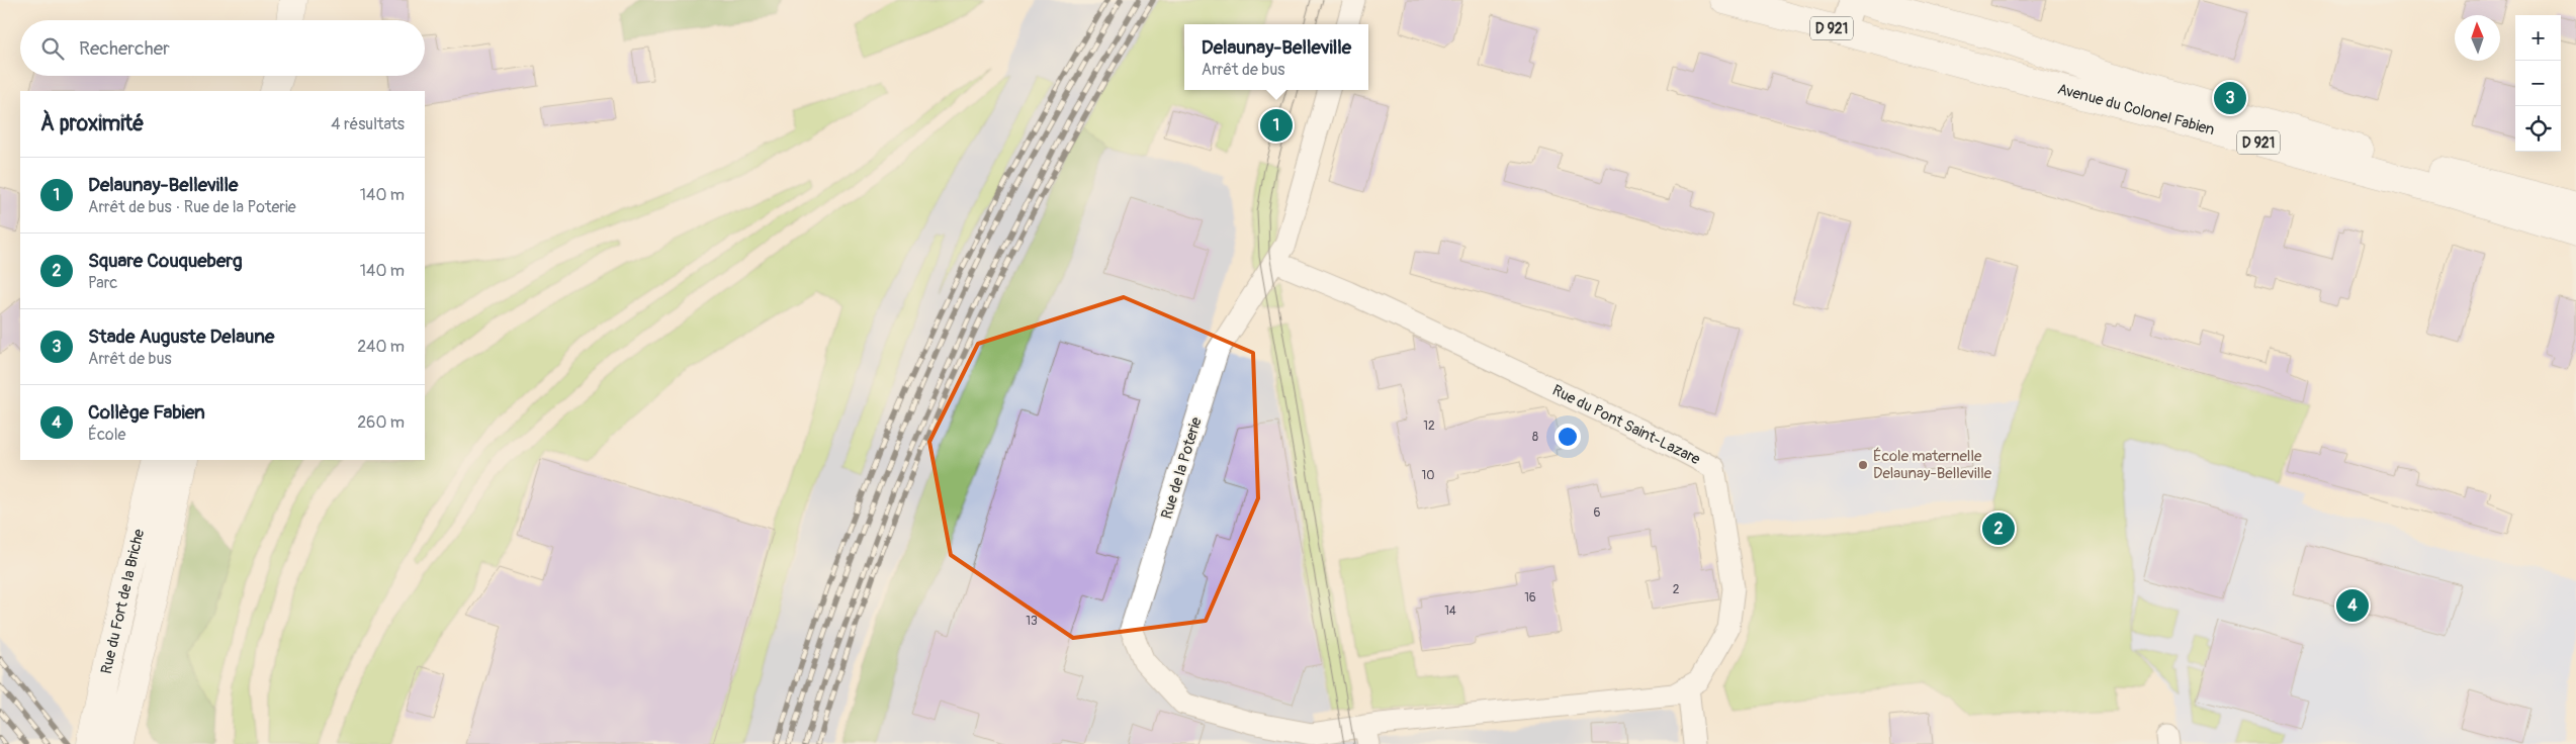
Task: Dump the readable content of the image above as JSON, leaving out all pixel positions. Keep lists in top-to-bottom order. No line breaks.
{"streets":{"main road":["D 921","Avenue du Colonel Fabien","Rue du Fort de la Briche"],"street":["Rue du Pont Saint-Lazare","Rue de la Poterie"]},"crossings":[["Rue du Pont Saint-Lazare","Rue de la Poterie"]],"places":["École maternelle Delaunay-Belleville"],"house_numbers":["12","8","10","6","2","16","14","13"],"north":"top","page":{"map_buttons":["+","−"],"search":"Rechercher","popup":["Delaunay-Belleville","Arrêt de bus"],"pins":["3","1","2","4"],"heading":["À proximité","4 résultats"],"list":[{"mark":"1","name":"Delaunay-Belleville","note":"Arrêt de bus · Rue de la Poterie","value":"140 m"},{"mark":"2","name":"Square Couqueberg","note":"Parc","value":"140 m"},{"mark":"3","name":"Stade Auguste Delaune","note":"Arrêt de bus","value":"240 m"},{"mark":"4","name":"Collège Fabien","note":"École","value":"260 m"}]}}
